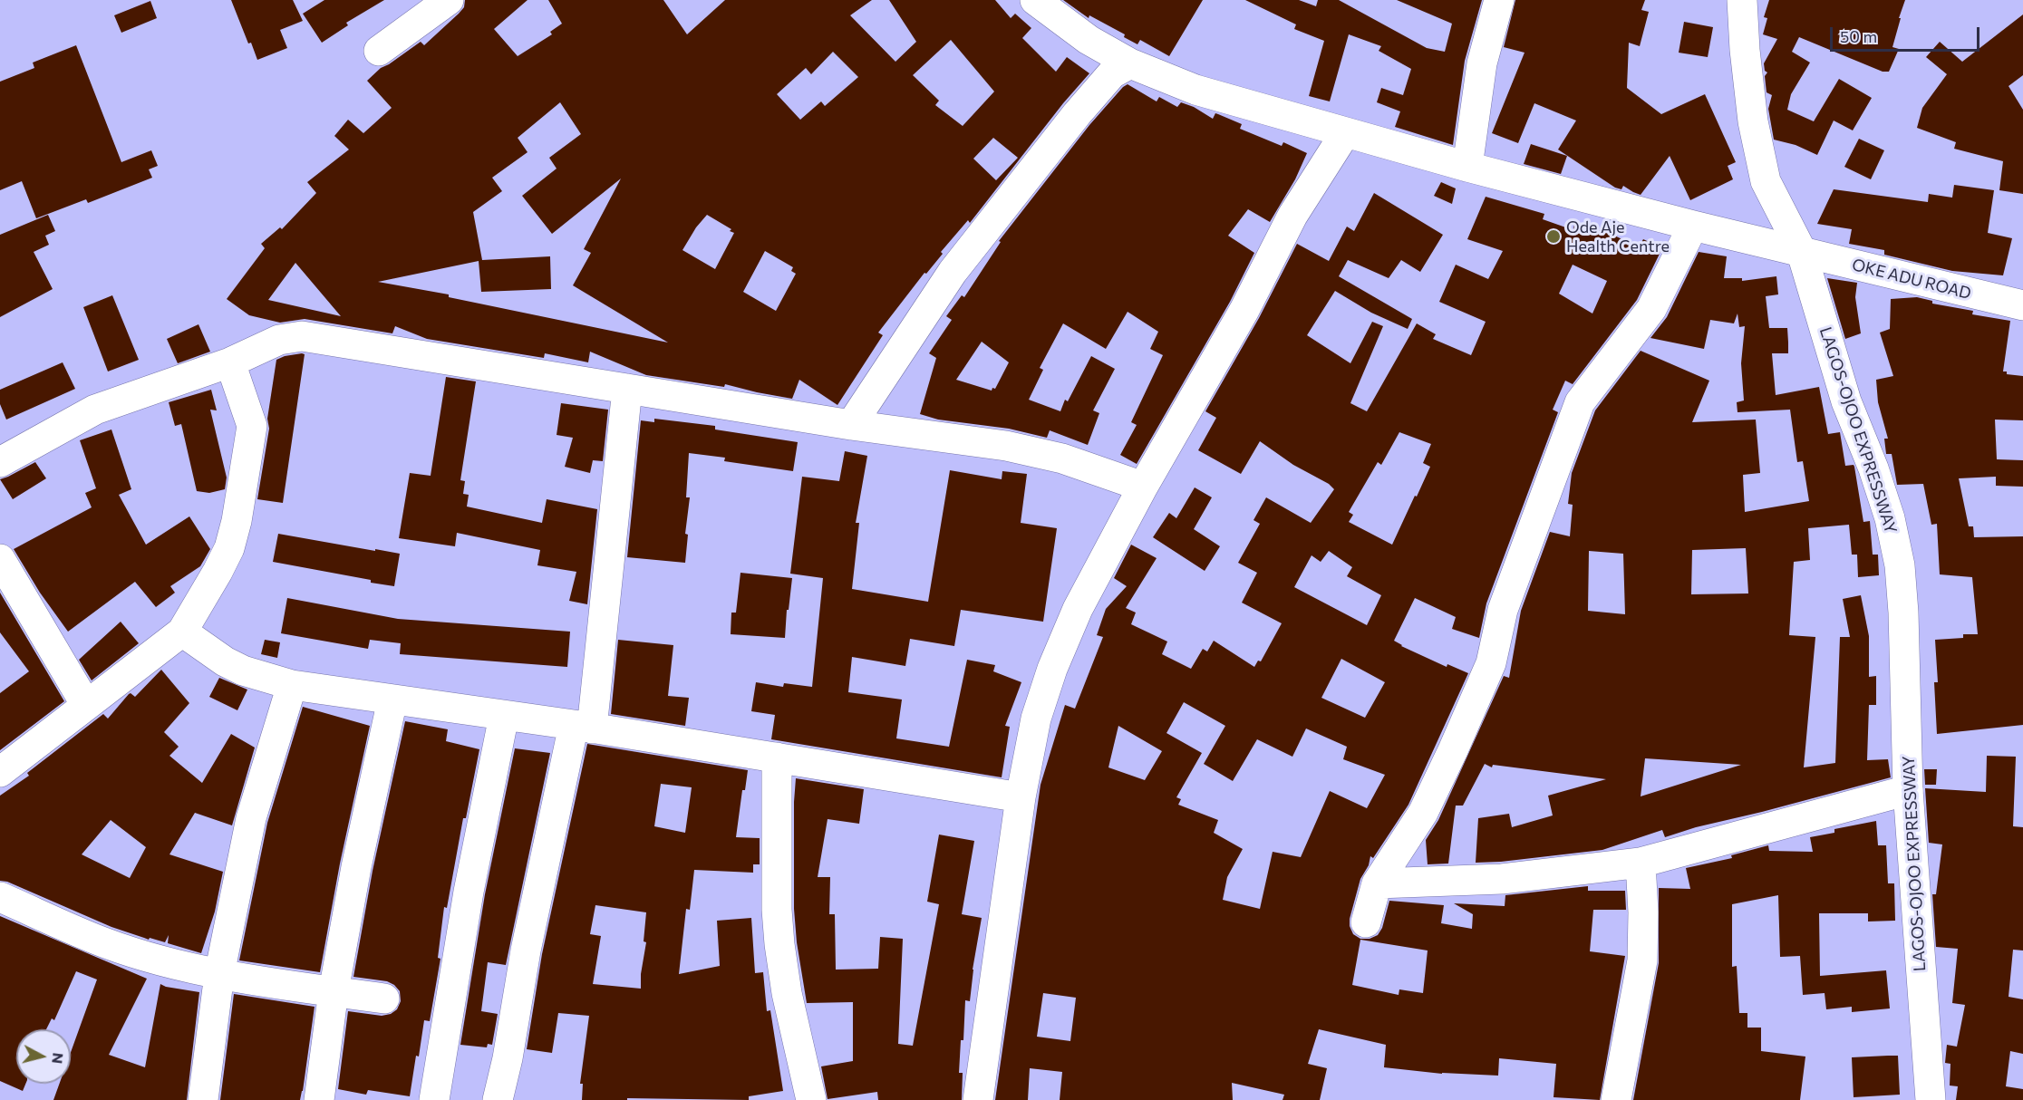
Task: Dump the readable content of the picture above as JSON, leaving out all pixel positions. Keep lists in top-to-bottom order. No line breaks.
{"streets":{"street":["OKE ADU ROAD","LAGOS-OJOO EXPRESSWAY"]},"crossings":[["OKE ADU ROAD","LAGOS-OJOO EXPRESSWAY"]],"places":["Ode Aje Health Centre"],"scale_bar":"50 m","north":"right"}
